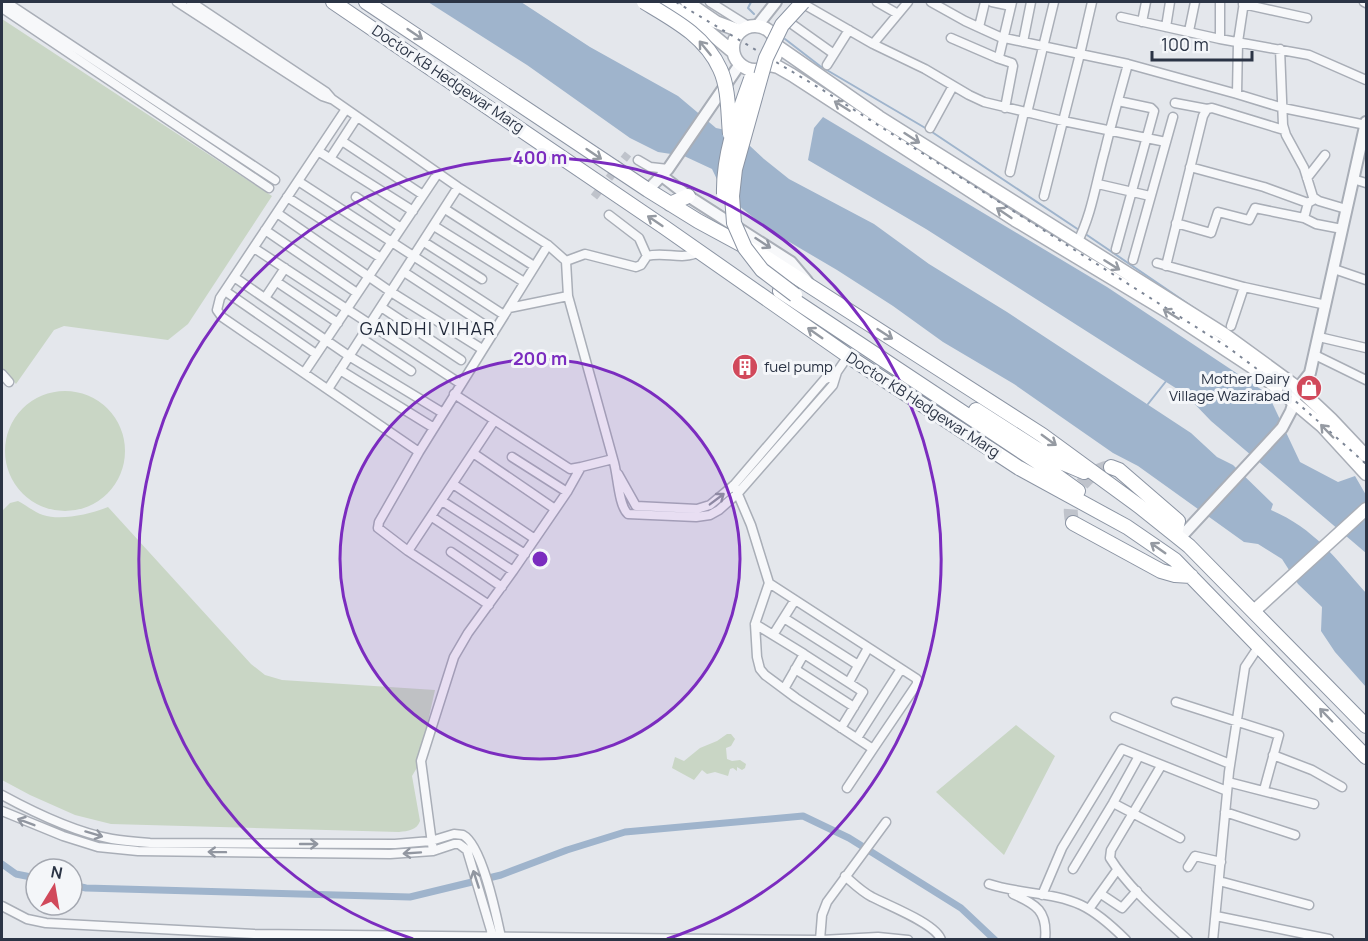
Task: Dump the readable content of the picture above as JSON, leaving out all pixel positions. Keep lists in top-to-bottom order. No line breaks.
{"streets":{"highway":["Doctor KB Hedgewar Marg"]},"districts":["GANDHI VIHAR"],"places":{"building":["fuel pump"],"shop":["Mother Dairy Village Wazirabad"]},"scale_bar":"100 m","north":"top","rings":["400 m","200 m"]}
